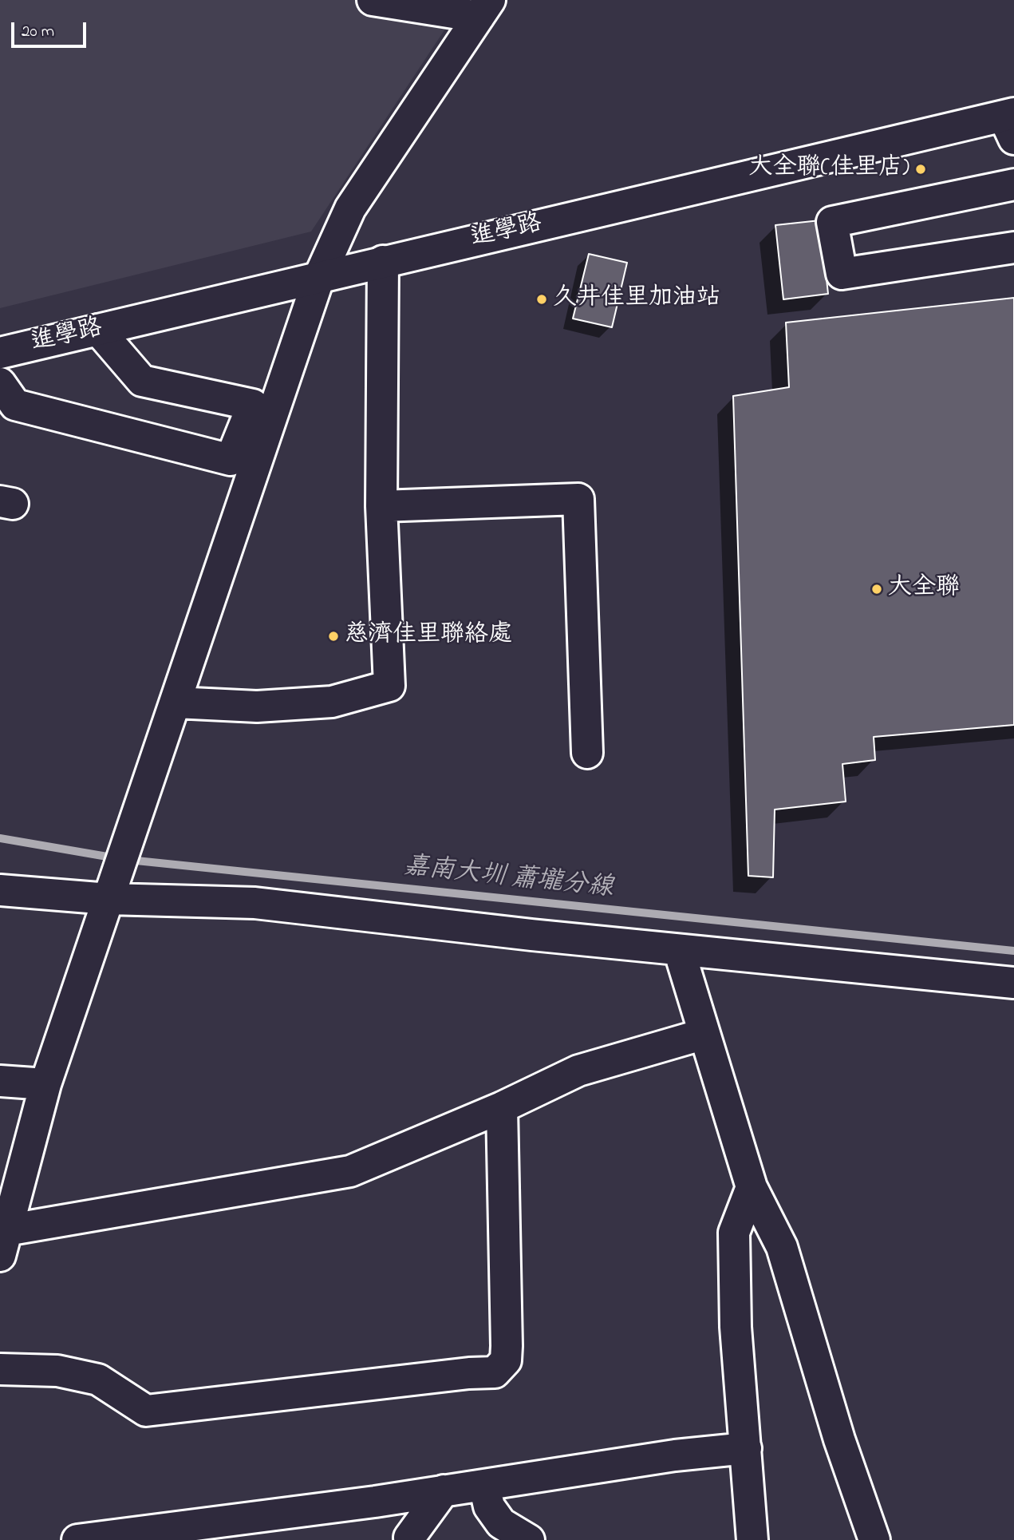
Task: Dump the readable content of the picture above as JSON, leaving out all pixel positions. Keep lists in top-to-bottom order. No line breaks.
{"streets":{"street":["進學路"]},"water":["嘉南大圳 蕭壠分線"],"places":["大全聯(佳里店)","久井佳里加油站","大全聯","慈濟佳里聯絡處"],"scale_bar":"20 m"}
